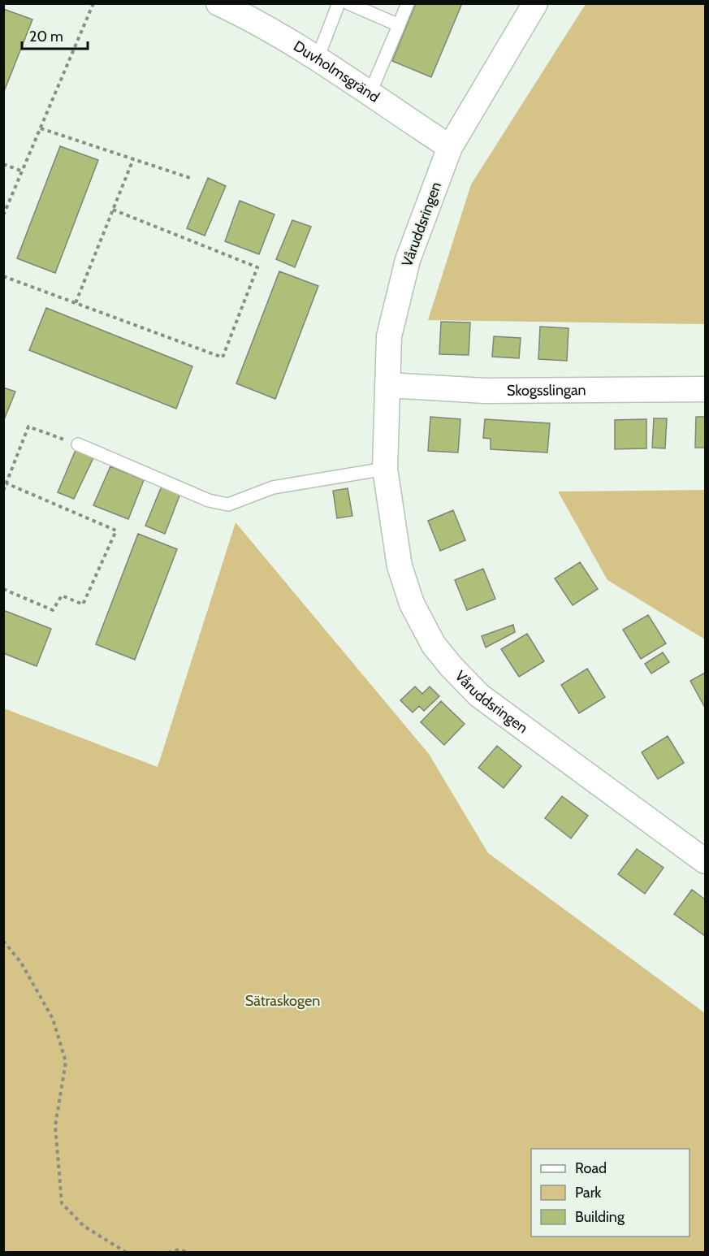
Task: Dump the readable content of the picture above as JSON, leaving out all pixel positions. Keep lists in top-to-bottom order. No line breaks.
{"streets":{"street":["Duvholmsgränd","Våruddsringen","Skogsslingan"]},"crossings":[["Duvholmsgränd","Våruddsringen"],["Våruddsringen","Skogsslingan"]],"parks":["Sätraskogen"],"legend":["Road","Park","Building"],"scale_bar":"20 m"}
